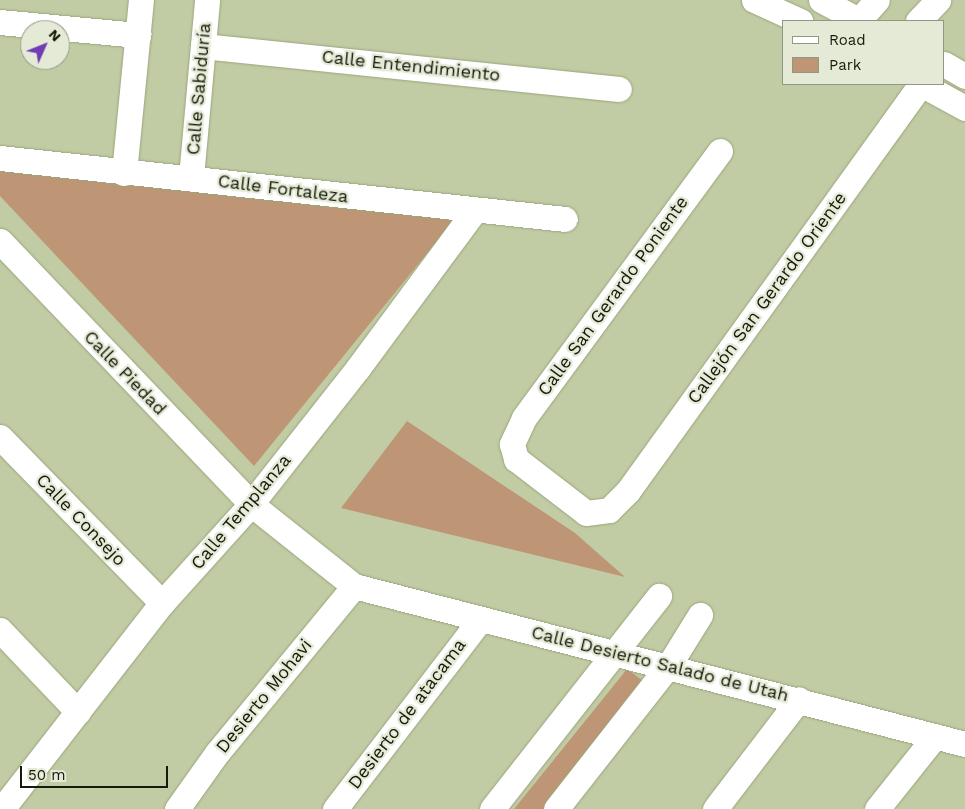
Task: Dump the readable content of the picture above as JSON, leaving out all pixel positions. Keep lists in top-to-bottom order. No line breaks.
{"streets":{"street":["Calle Entendimiento","Calle Sabiduría","Calle Fortaleza","Calle San Gerardo Poniente","Callejón San Gerardo Oriente","Calle Piedad","Calle Templanza","Calle Consejo","Calle Desierto Salado de Utah","Desierto Mohavi","Desierto de atacama"]},"crossings":[["Calle Entendimiento","Calle Sabiduría"],["Calle Sabiduría","Calle Fortaleza"],["Calle Fortaleza","Calle Templanza"],["Calle San Gerardo Poniente","Callejón San Gerardo Oriente"],["Calle Piedad","Calle Templanza"],["Calle Piedad","Calle Desierto Salado de Utah"],["Calle Piedad","Desierto Mohavi"],["Calle Templanza","Calle Consejo"],["Calle Desierto Salado de Utah","Desierto Mohavi"],["Calle Desierto Salado de Utah","Desierto de atacama"]],"legend":["Road","Park"],"scale_bar":"50 m","north":"top right"}
